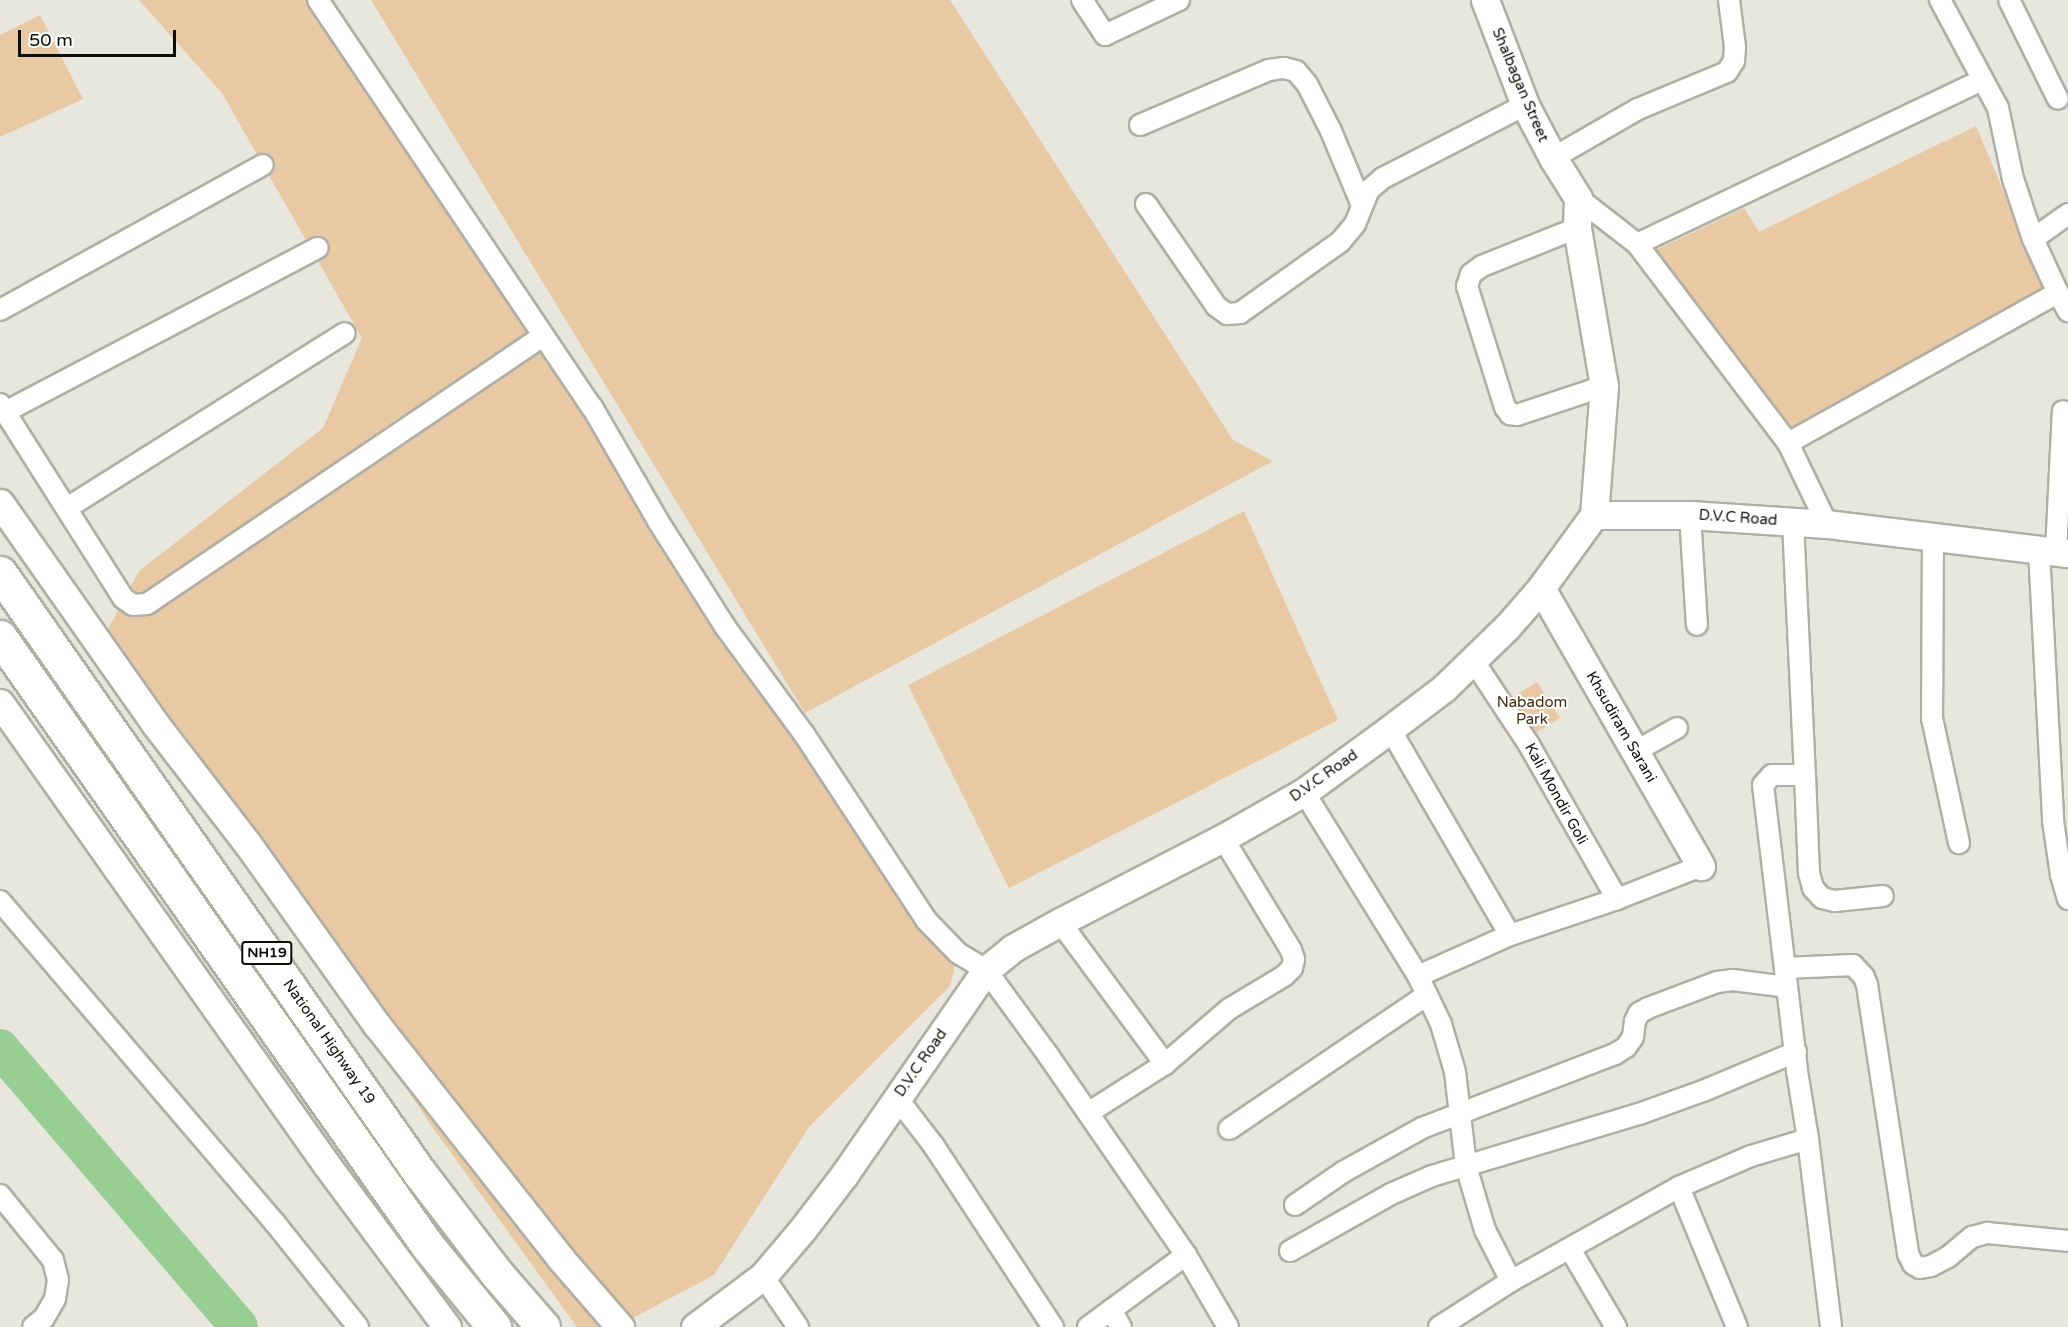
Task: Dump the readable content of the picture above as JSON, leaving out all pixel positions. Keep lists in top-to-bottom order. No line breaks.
{"streets":{"highway":["NH19","National Highway 19"],"main road":["Shalbagan Street","D.V.C Road","Khsudiram Sarani"],"street":["Kali Mondir Goli"]},"crossings":[["D.V.C Road","Khsudiram Sarani"],["D.V.C Road","Kali Mondir Goli"]],"parks":["Nabadom Park"],"scale_bar":"50 m"}
